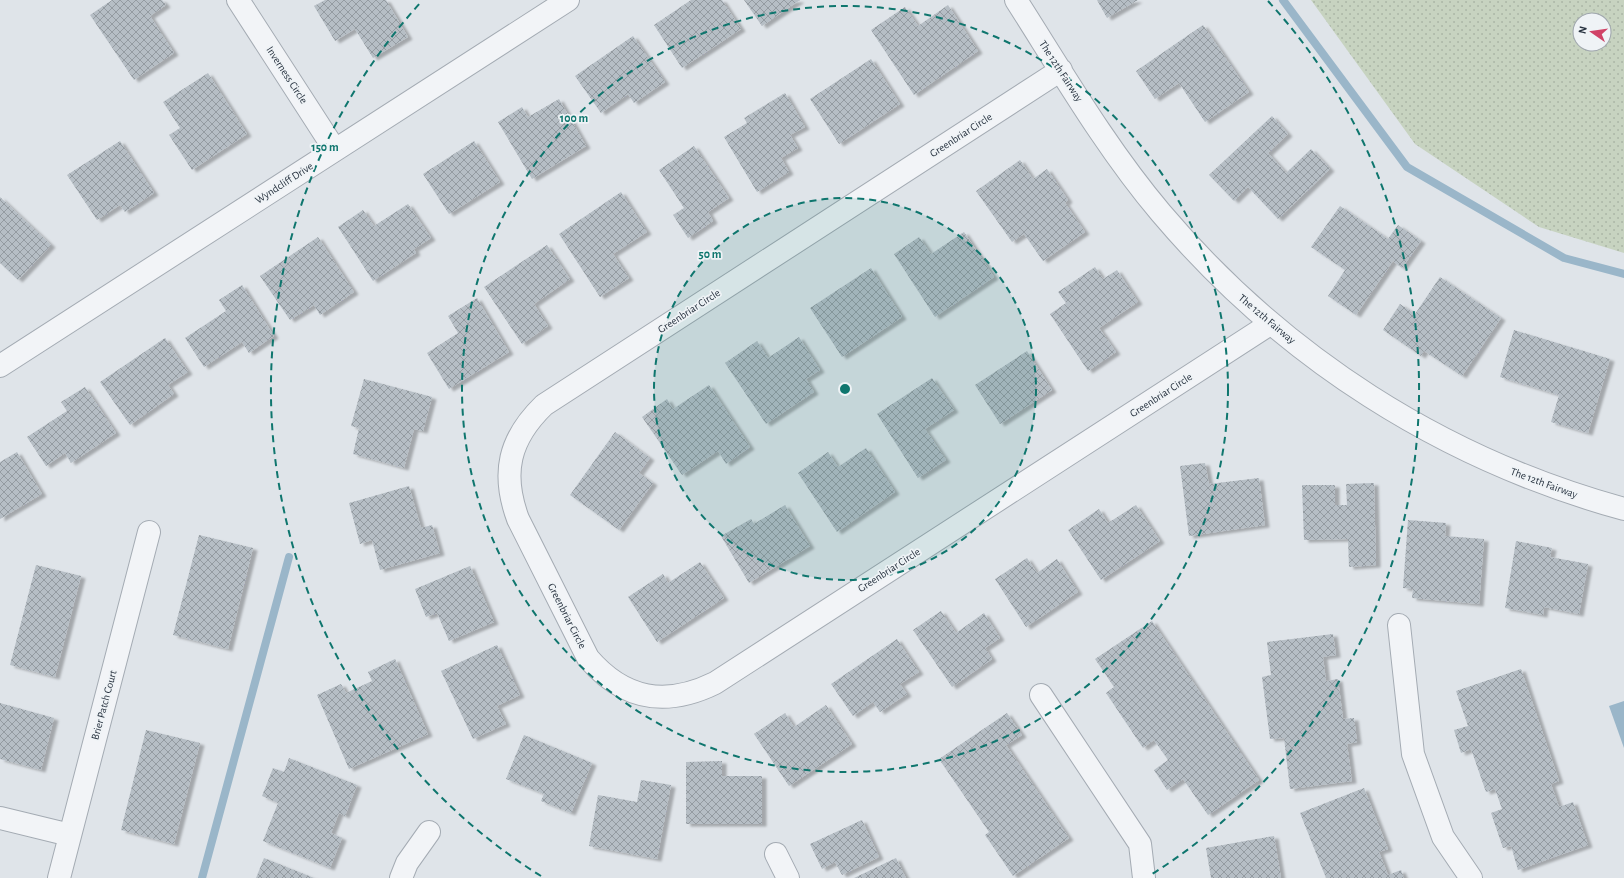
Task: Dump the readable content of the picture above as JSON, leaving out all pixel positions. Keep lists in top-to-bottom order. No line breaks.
{"streets":{"street":["The 12th Fairway","Inverness Circle","Greenbriar Circle","Wyndcliff Drive","Brier Patch Court"]},"crossings":[["The 12th Fairway","Greenbriar Circle"],["Inverness Circle","Wyndcliff Drive"]],"north":"left","rings":["100 m","150 m","50 m"]}
